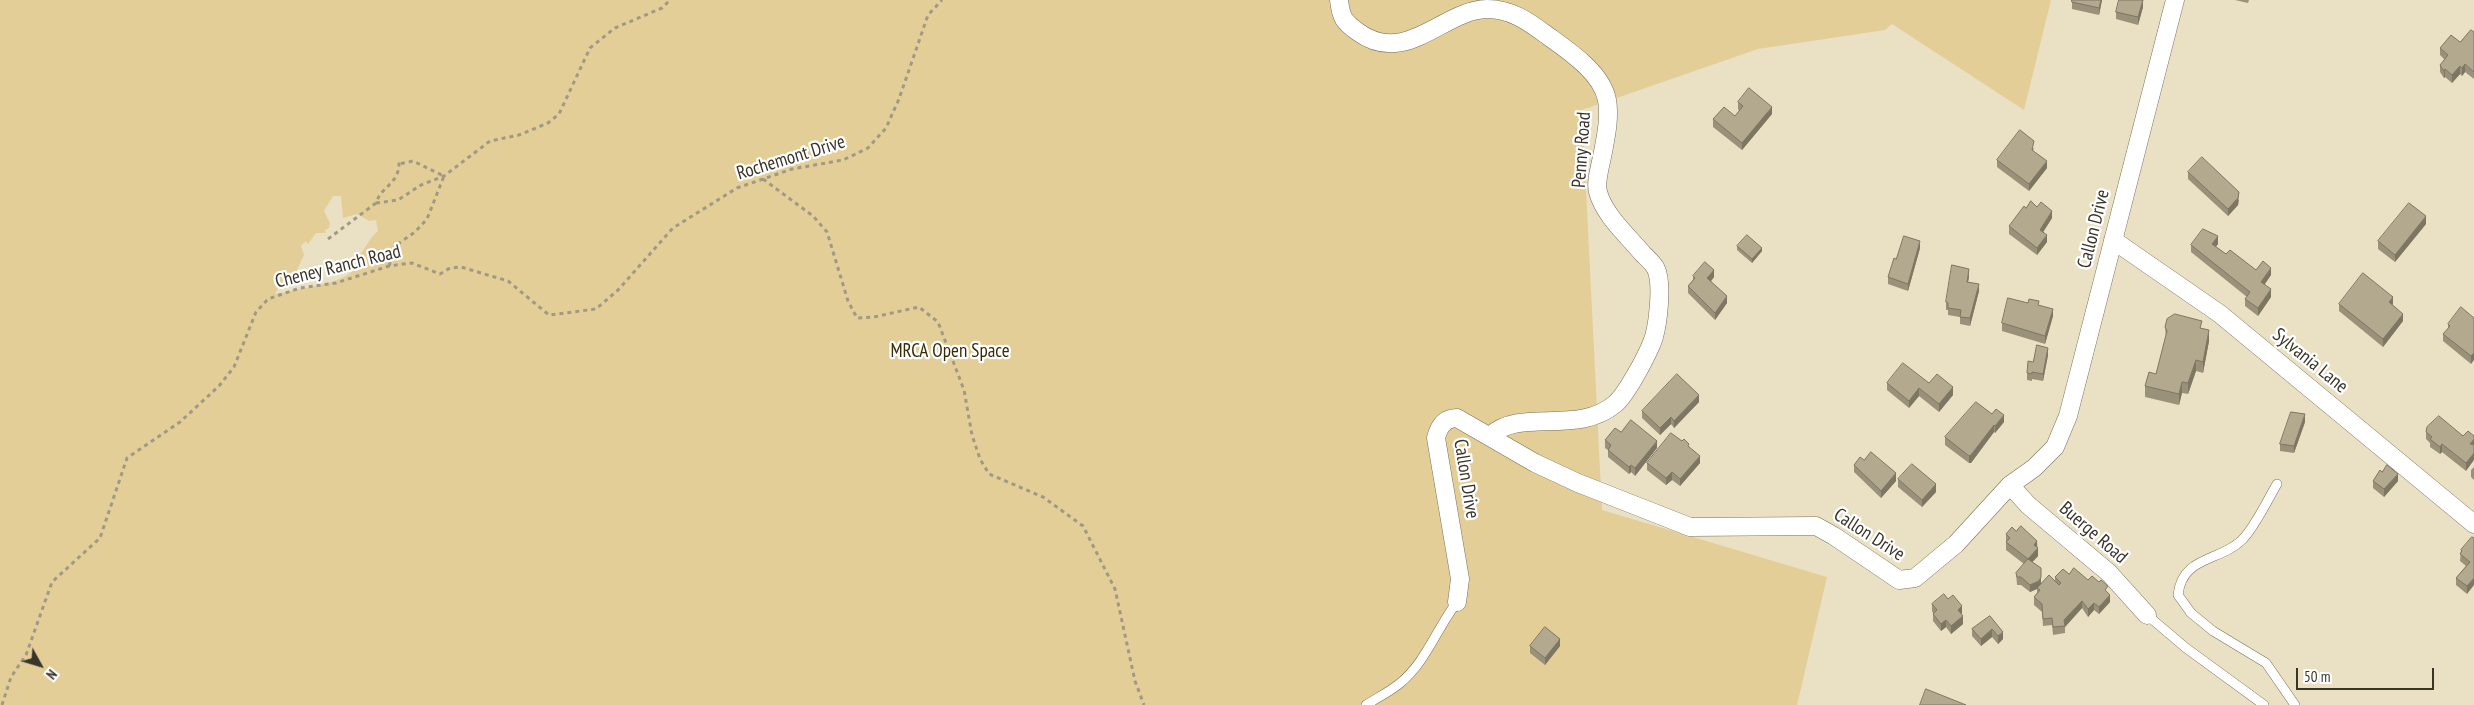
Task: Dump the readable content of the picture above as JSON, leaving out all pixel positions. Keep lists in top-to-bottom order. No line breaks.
{"streets":{"street":["Penny Road","Callon Drive","Sylvania Lane","Buerge Road"],"path":["Rochemont Drive","Cheney Ranch Road"]},"crossings":[["Penny Road","Callon Drive"],["Rochemont Drive","Cheney Ranch Road"],["Callon Drive","Sylvania Lane"],["Callon Drive","Buerge Road"]],"parks":["MRCA Open Space"],"scale_bar":"50 m","north":"bottom right"}
